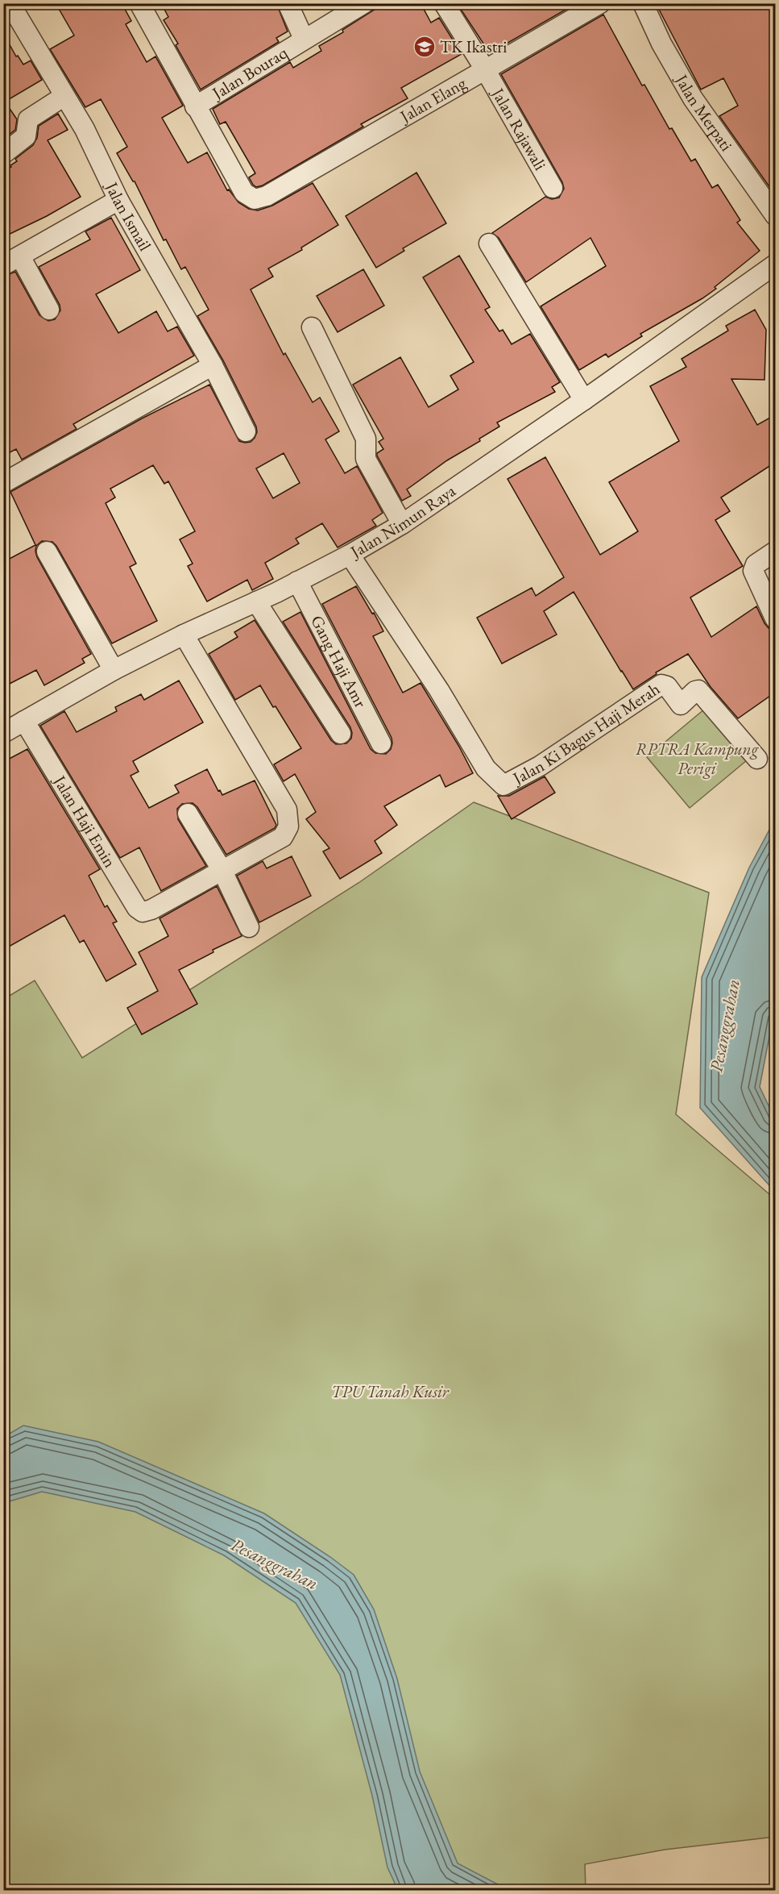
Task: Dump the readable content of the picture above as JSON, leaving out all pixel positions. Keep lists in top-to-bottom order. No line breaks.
{"streets":{"street":["Jalan Bouraq","Jalan Elang","Jalan Merpati","Jalan Rajawali","Jalan Ismail","Jalan Nimun Raya","Gang Haji Amr","Jalan Ki Bagus Haji Merah","Jalan Haji Emin"]},"crossings":[["Jalan Bouraq","Jalan Elang"],["Jalan Elang","Jalan Rajawali"],["Jalan Nimun Raya","Gang Haji Amr"],["Jalan Nimun Raya","Jalan Ki Bagus Haji Merah"],["Jalan Nimun Raya","Jalan Haji Emin"]],"water":["Pesanggrahan"],"parks":["RPTRA Kampung Perigi","TPU Tanah Kusir"],"places":{"school or university":["TK Ikastri"]}}
